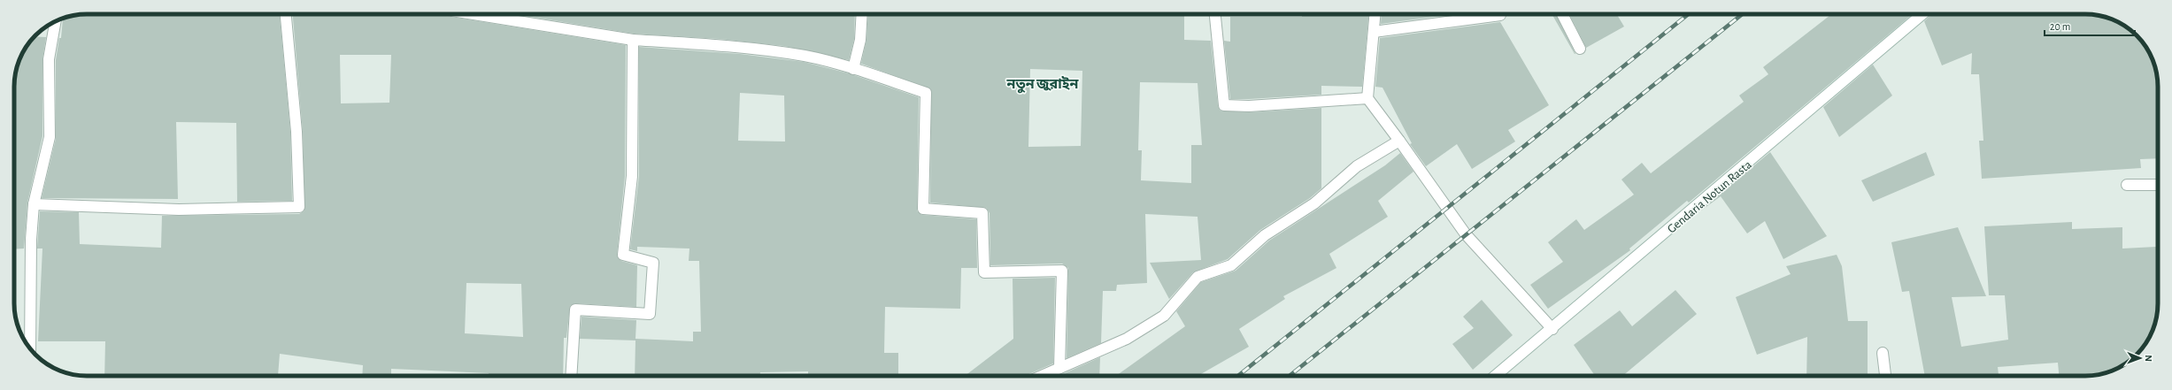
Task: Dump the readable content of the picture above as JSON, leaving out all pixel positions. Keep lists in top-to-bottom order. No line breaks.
{"streets":{"street":["Gendaria Notun Rasta"]},"districts":["নতুন জুরাইন"],"scale_bar":"20 m","north":"right"}
